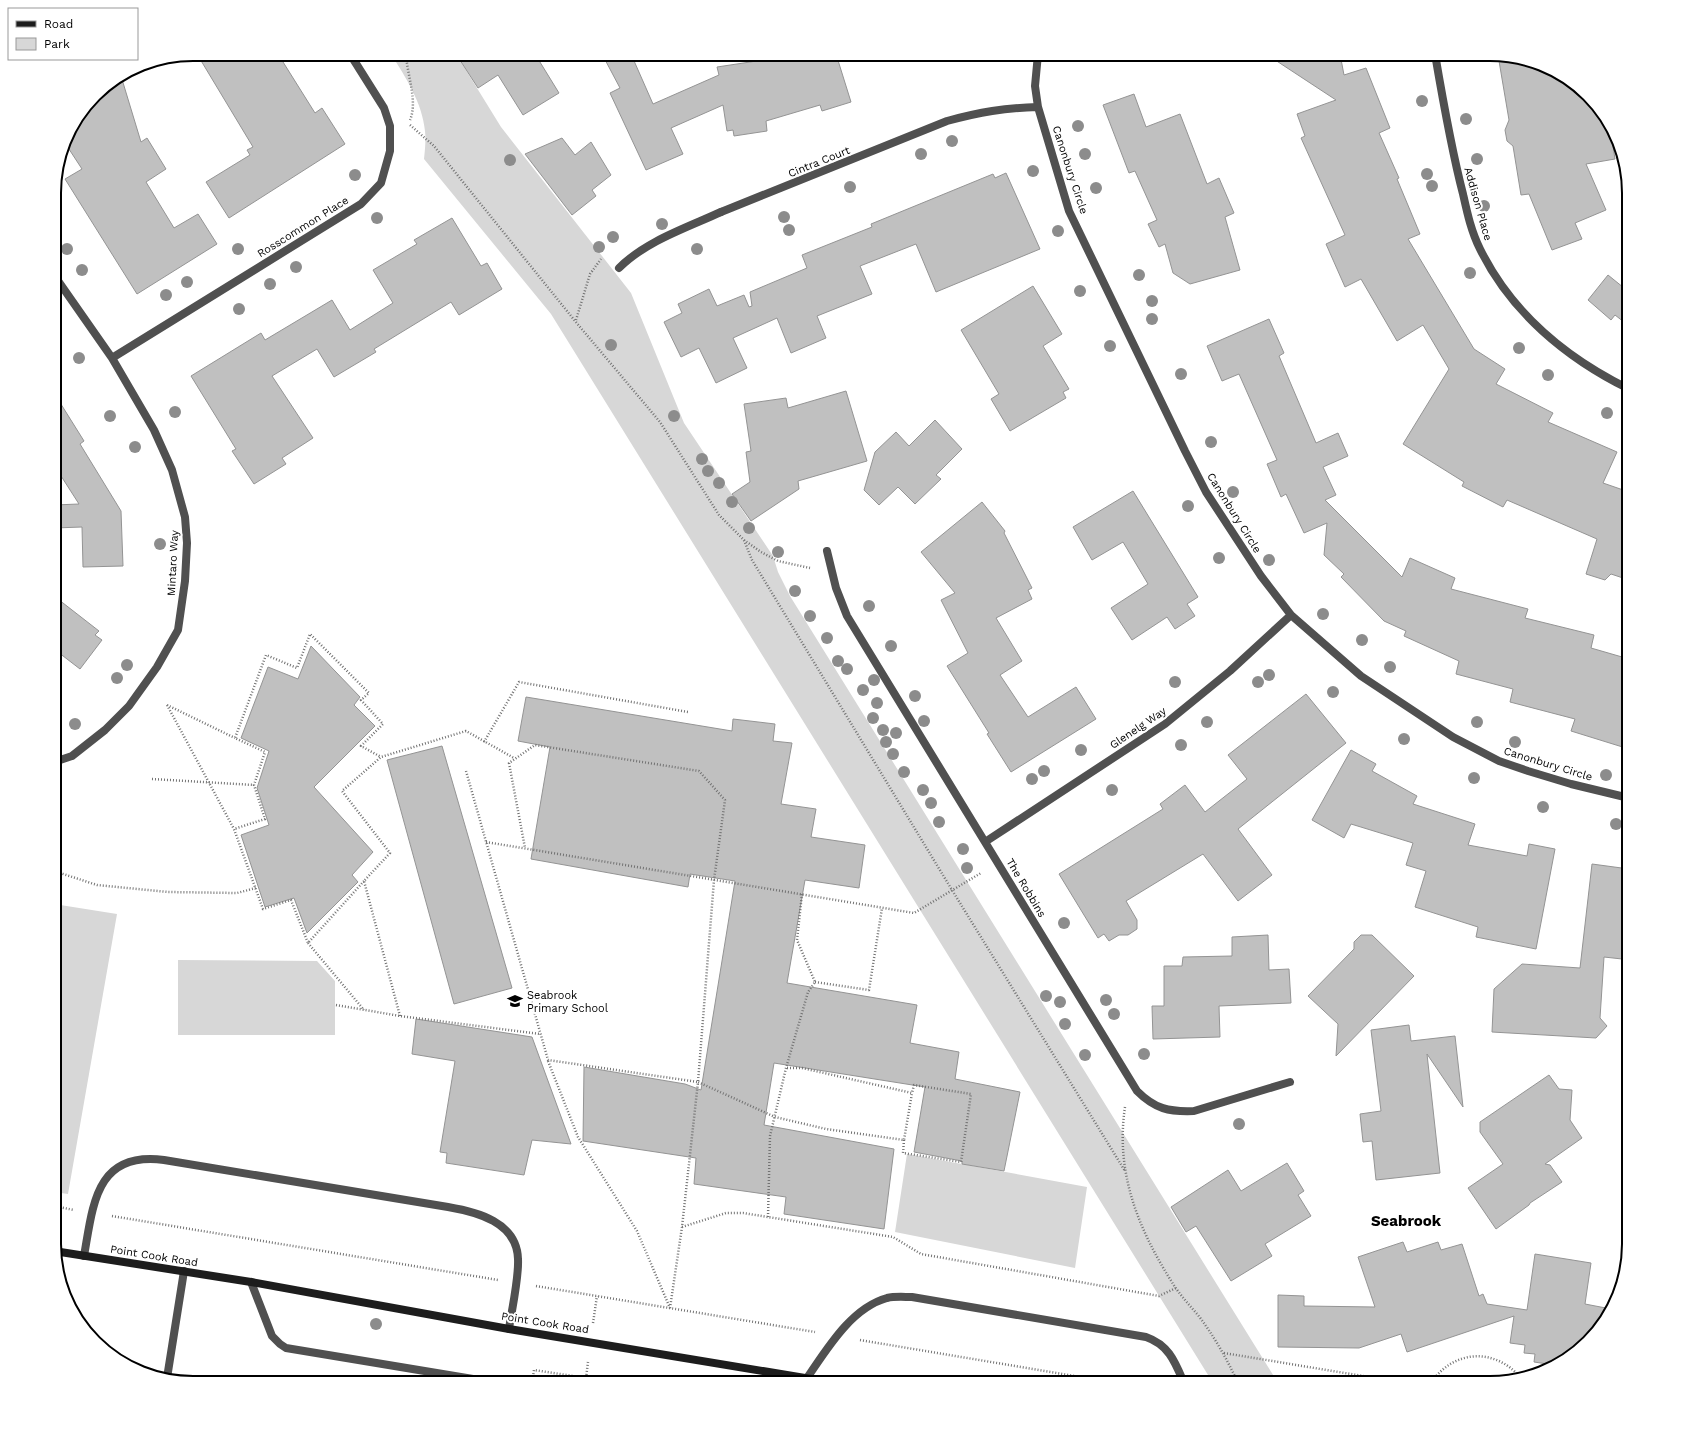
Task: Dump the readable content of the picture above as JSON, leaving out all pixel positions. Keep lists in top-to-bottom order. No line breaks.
{"streets":{"main road":["Point Cook Road"],"street":["Cintra Court","Canonbury Circle","Addison Place","Rosscommon Place","Mintaro Way","Glenelg Way","The Robbins"]},"crossings":[["Cintra Court","Canonbury Circle"],["Canonbury Circle","Glenelg Way"],["Rosscommon Place","Mintaro Way"],["Glenelg Way","The Robbins"]],"districts":["Seabrook"],"places":{"school or university":["Seabrook Primary School"]},"legend":["Road","Park"]}
